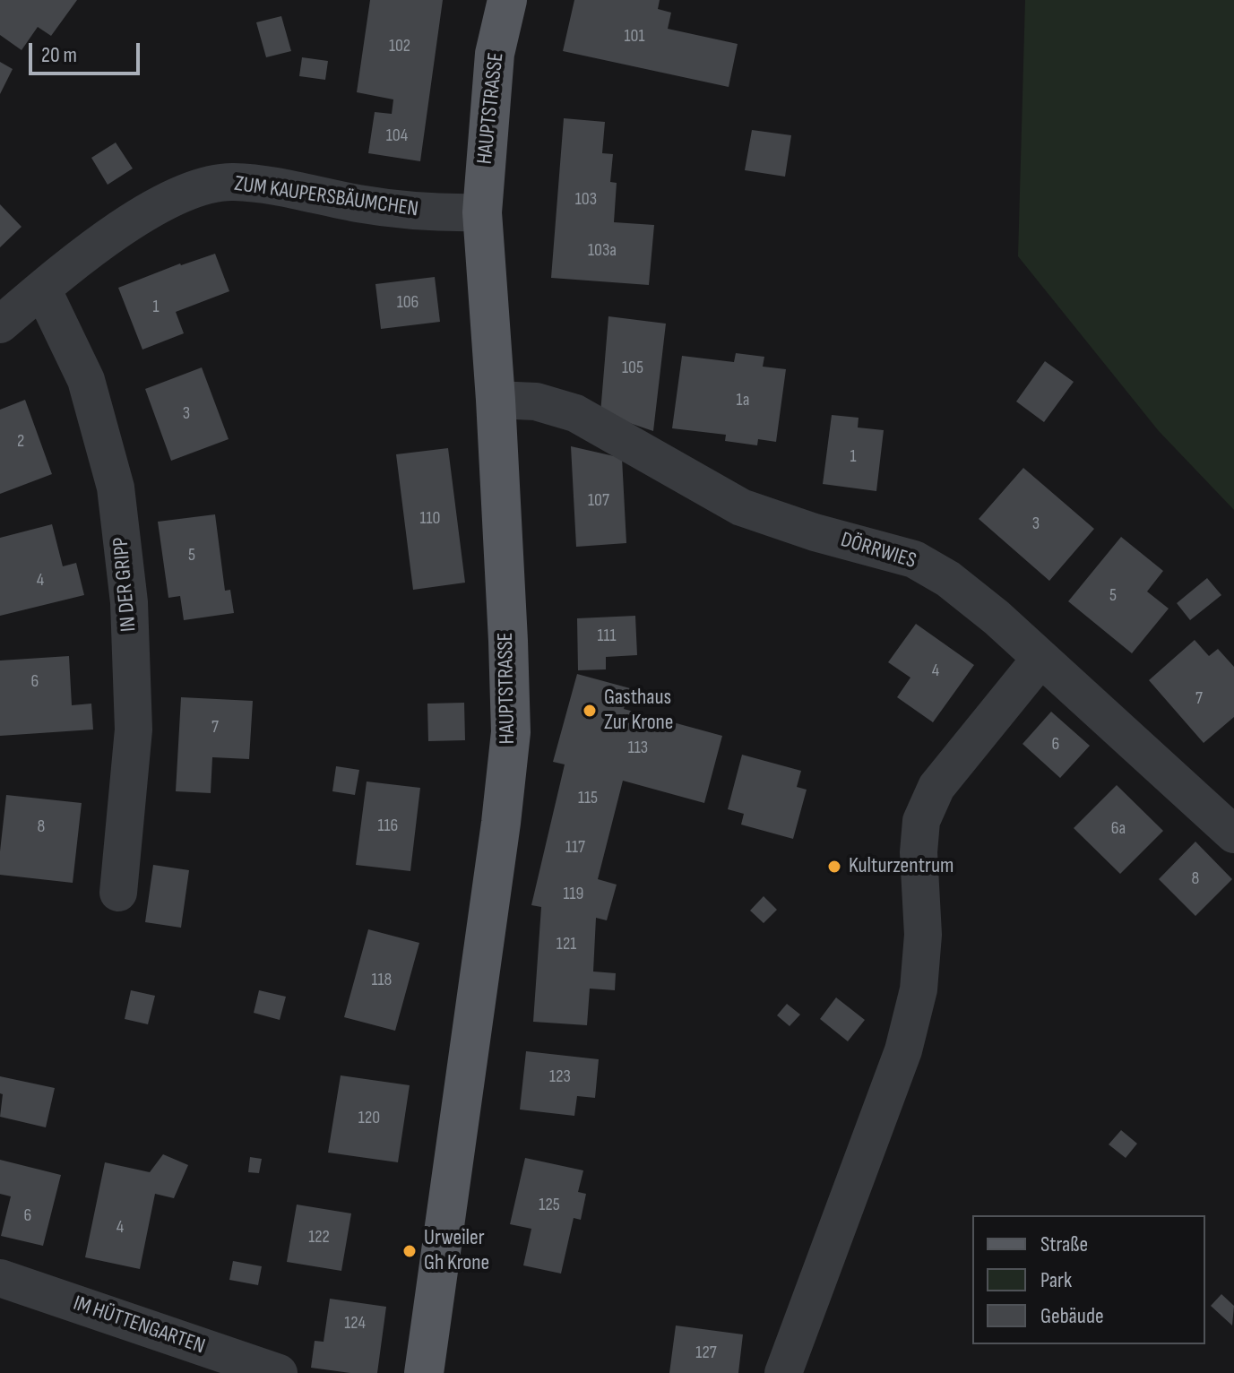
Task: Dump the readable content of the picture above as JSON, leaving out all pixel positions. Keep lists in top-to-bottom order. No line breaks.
{"streets":{"main road":["HAUPTSTRASSE"],"street":["ZUM KAUPERSBÄUMCHEN","DÖRRWIES","IN DER GRIPP","IM HÜTTENGARTEN"]},"crossings":[["HAUPTSTRASSE","ZUM KAUPERSBÄUMCHEN"],["HAUPTSTRASSE","DÖRRWIES"],["ZUM KAUPERSBÄUMCHEN","IN DER GRIPP"]],"places":["Gasthaus Zur Krone","Kulturzentrum","Urweiler Gh Krone"],"house_numbers":["101","102","104","103","103a","106","1","105","1a","3","2","1","107","110","3","5","4","5","111","4","6","7","7","6","113","115","116","8","6a","117","8","119","121","118","123","120","125","6","4","122","124","127"],"legend":["Straße","Park","Gebäude"],"scale_bar":"20 m"}
